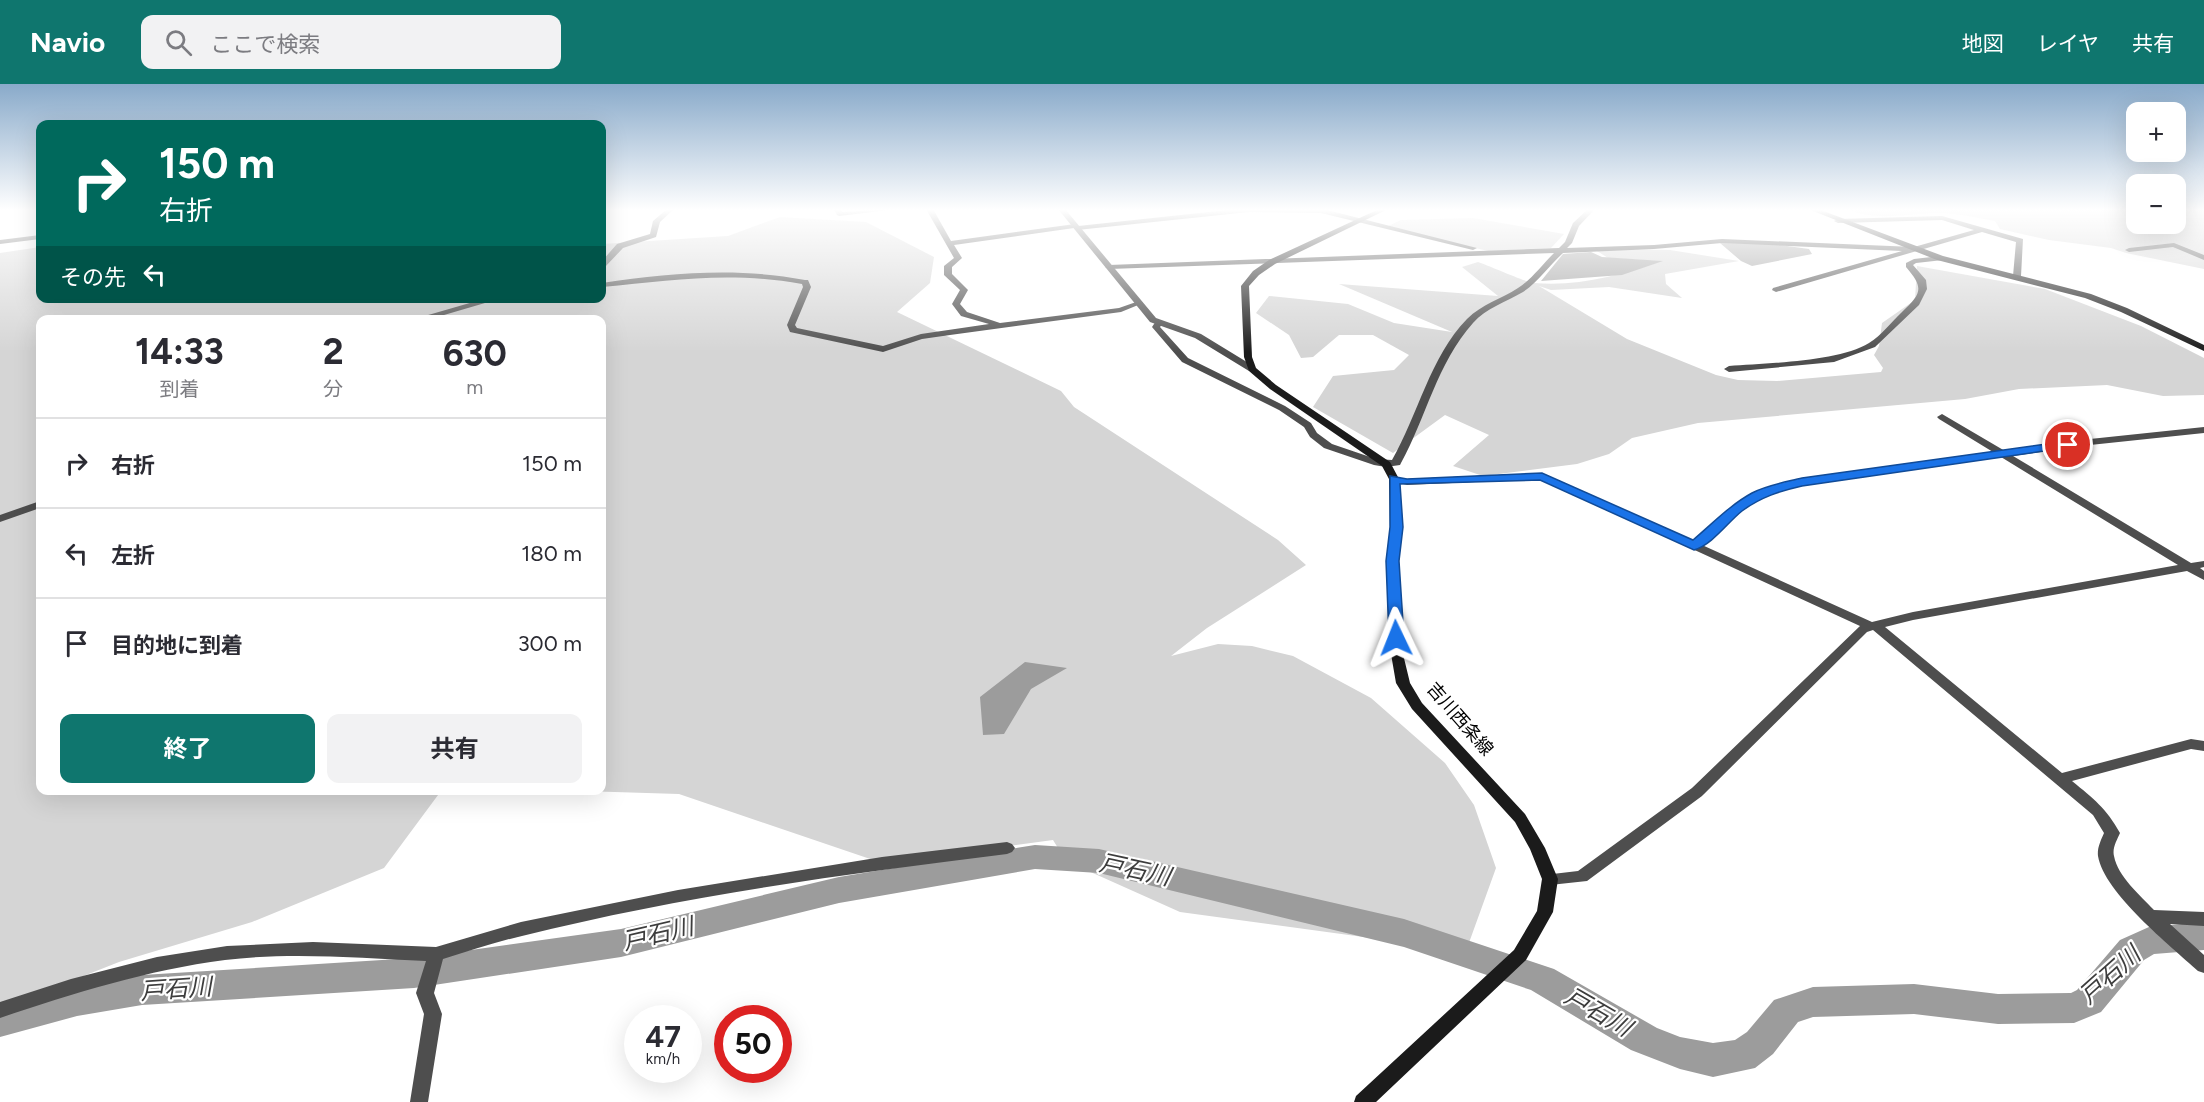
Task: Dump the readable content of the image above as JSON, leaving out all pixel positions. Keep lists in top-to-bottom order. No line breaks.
{"streets":{"main road":["吉川西条線"]},"water":["戸石川"],"page":{"header":"Navio","search":"ここで検索","nav":["地図","レイヤ","共有"],"map_buttons":["+","−"],"turn":["150 m","右折"],"then":"その先","eta":["14:33","到着","2","分","630","m"],"list":[{"name":"右折","value":"150 m"},{"name":"左折","value":"180 m"},{"name":"目的地に到着","value":"300 m"}],"buttons":["終了","共有"],"speed":"47 km/h","limit":"50"}}
